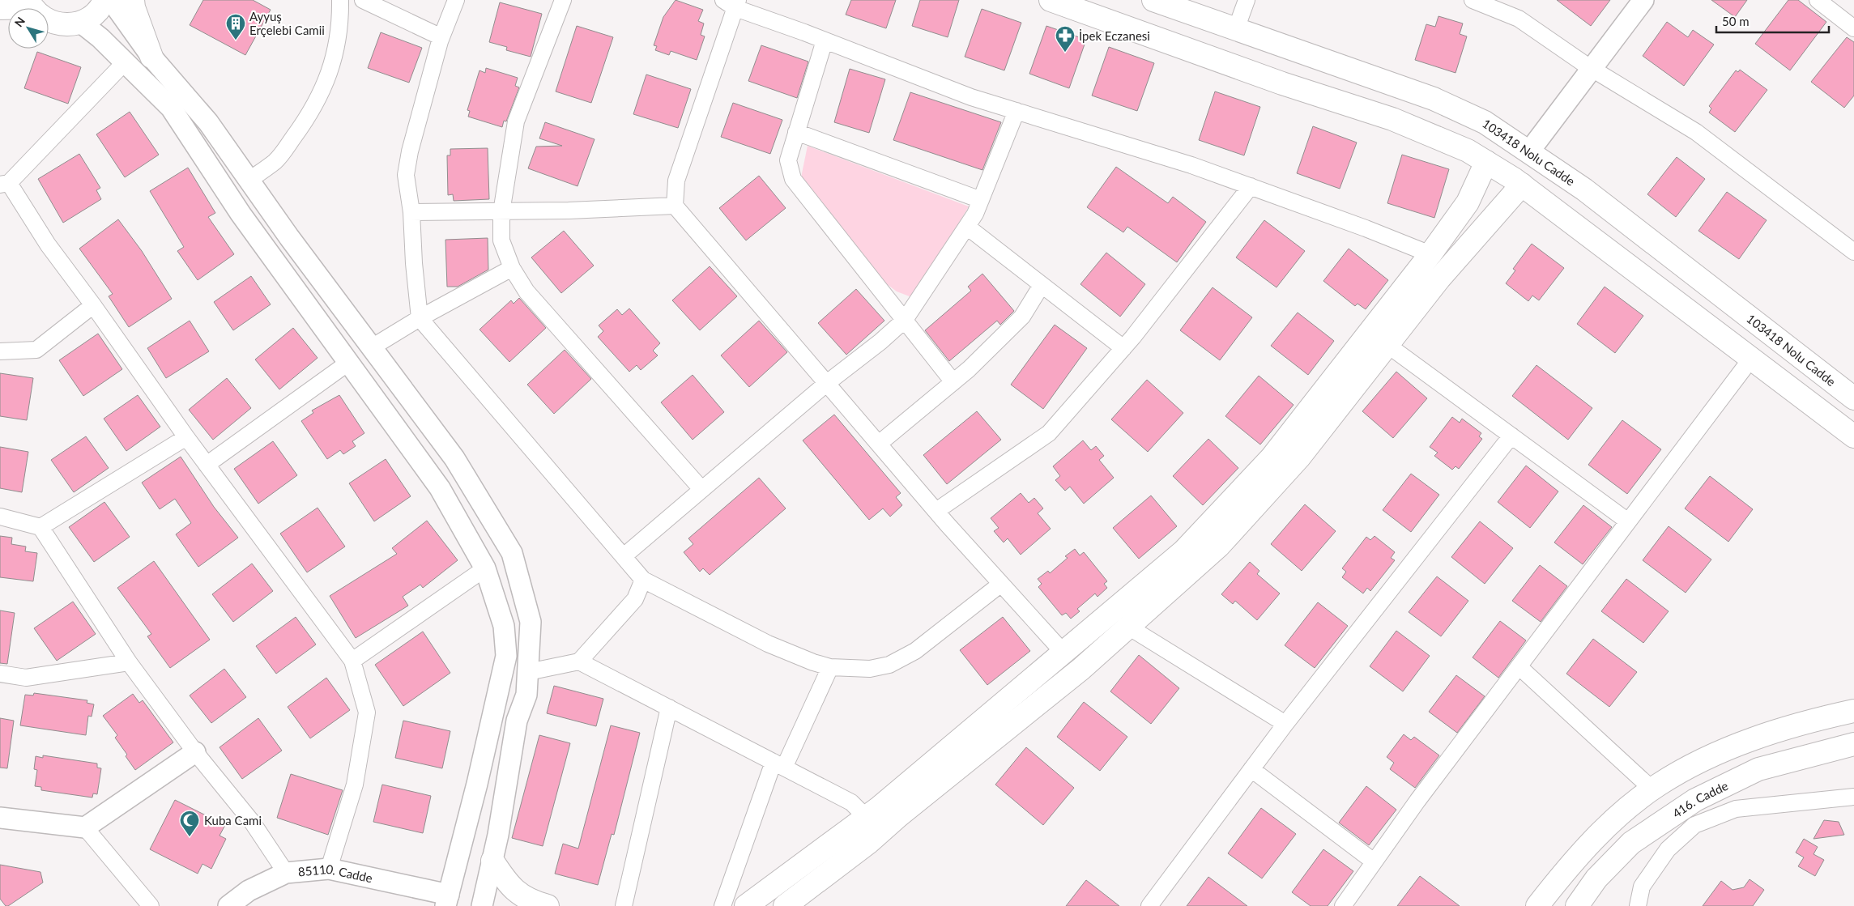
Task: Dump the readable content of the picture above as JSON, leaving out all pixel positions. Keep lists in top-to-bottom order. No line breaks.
{"streets":{"main road":["103418 Nolu Cadde","416. Cadde"],"street":["85110. Cadde"]},"places":{"building":["Ayyuş Erçelebi Camii"],"pharmacy":["İpek Eczanesi"],"mosque":["Kuba Cami"]},"scale_bar":"50 m","north":"top left"}
